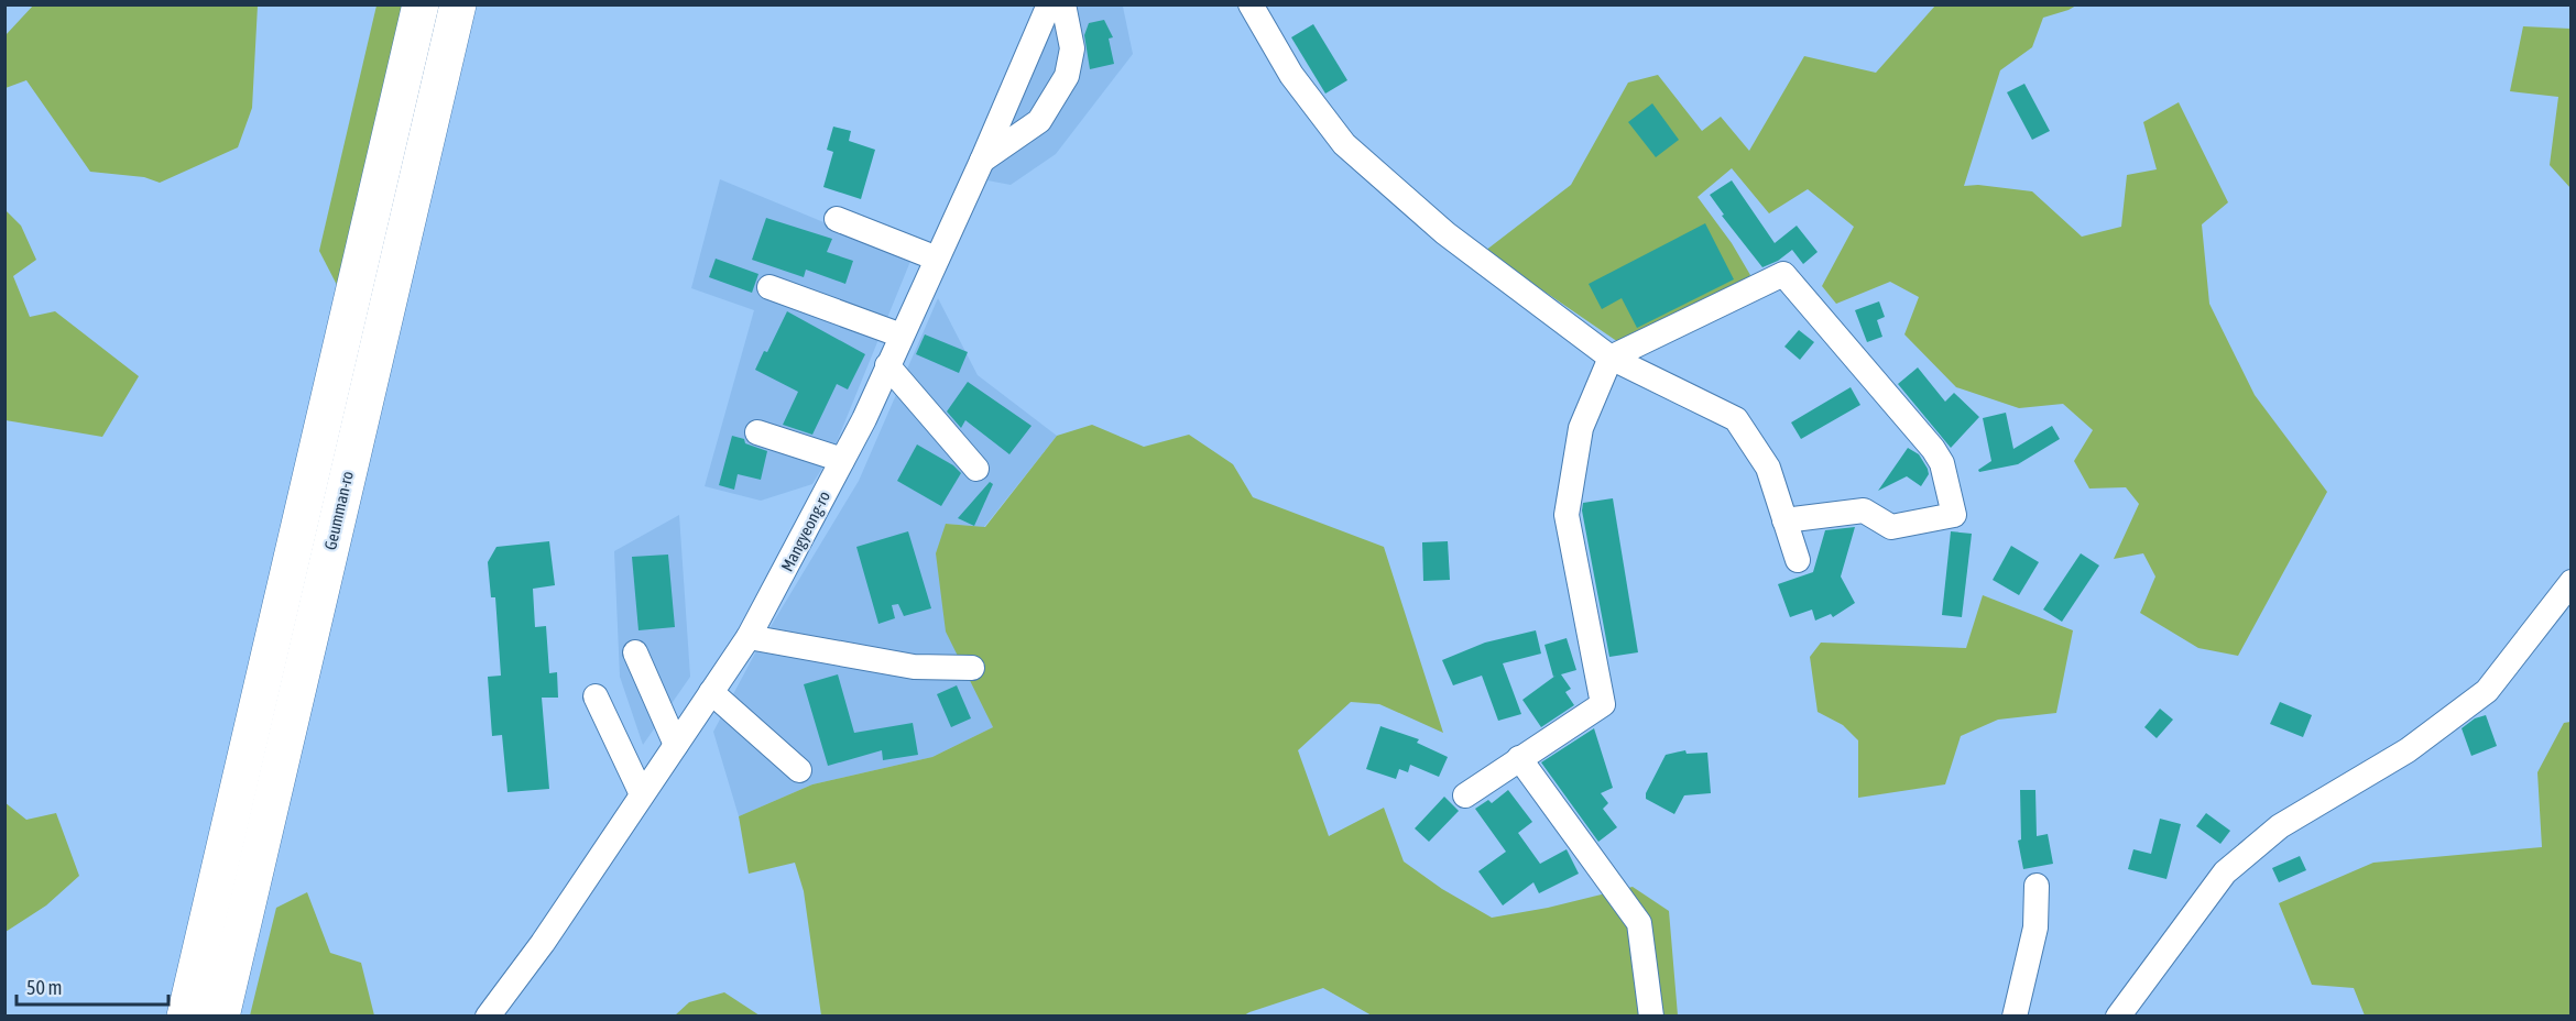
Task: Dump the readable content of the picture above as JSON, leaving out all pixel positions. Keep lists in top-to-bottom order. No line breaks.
{"streets":{"highway":["Geumman-ro"],"street":["Mangyeong-ro"]},"scale_bar":"50 m"}
